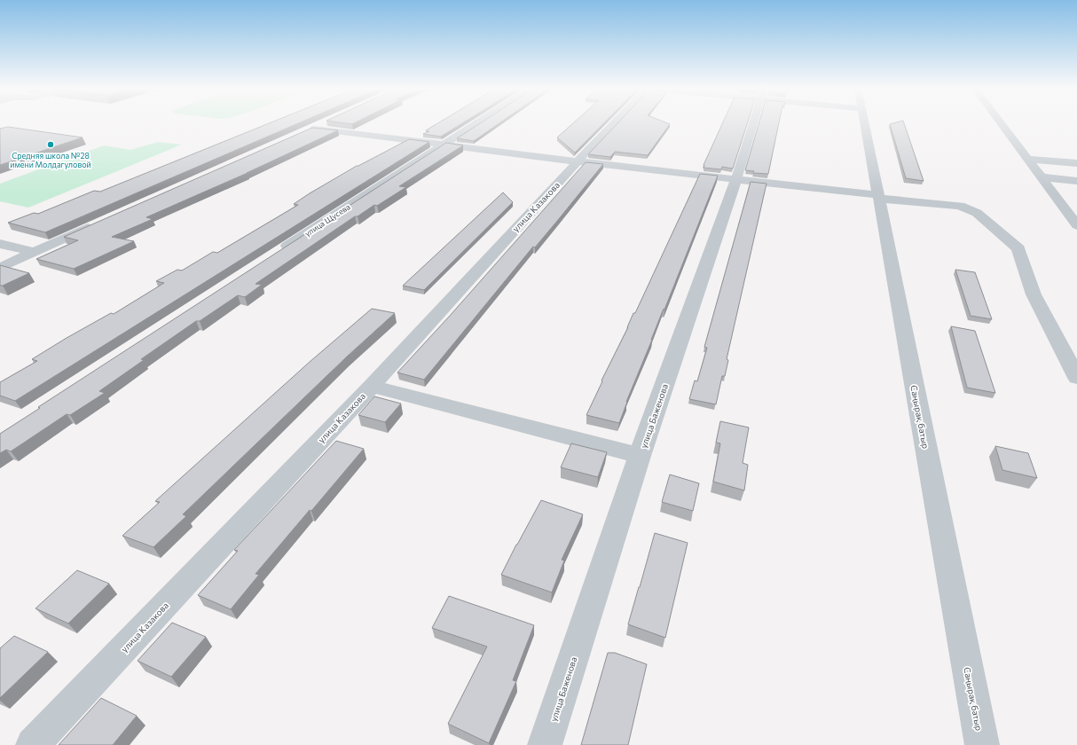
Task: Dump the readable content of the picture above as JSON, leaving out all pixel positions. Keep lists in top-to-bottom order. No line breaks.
{"streets":{"street":["улица Казакова","улица Щусева","улица Баженова","Саңырақ батыр"]},"places":["Средняя школа №28 имени Молдагуловой"]}
